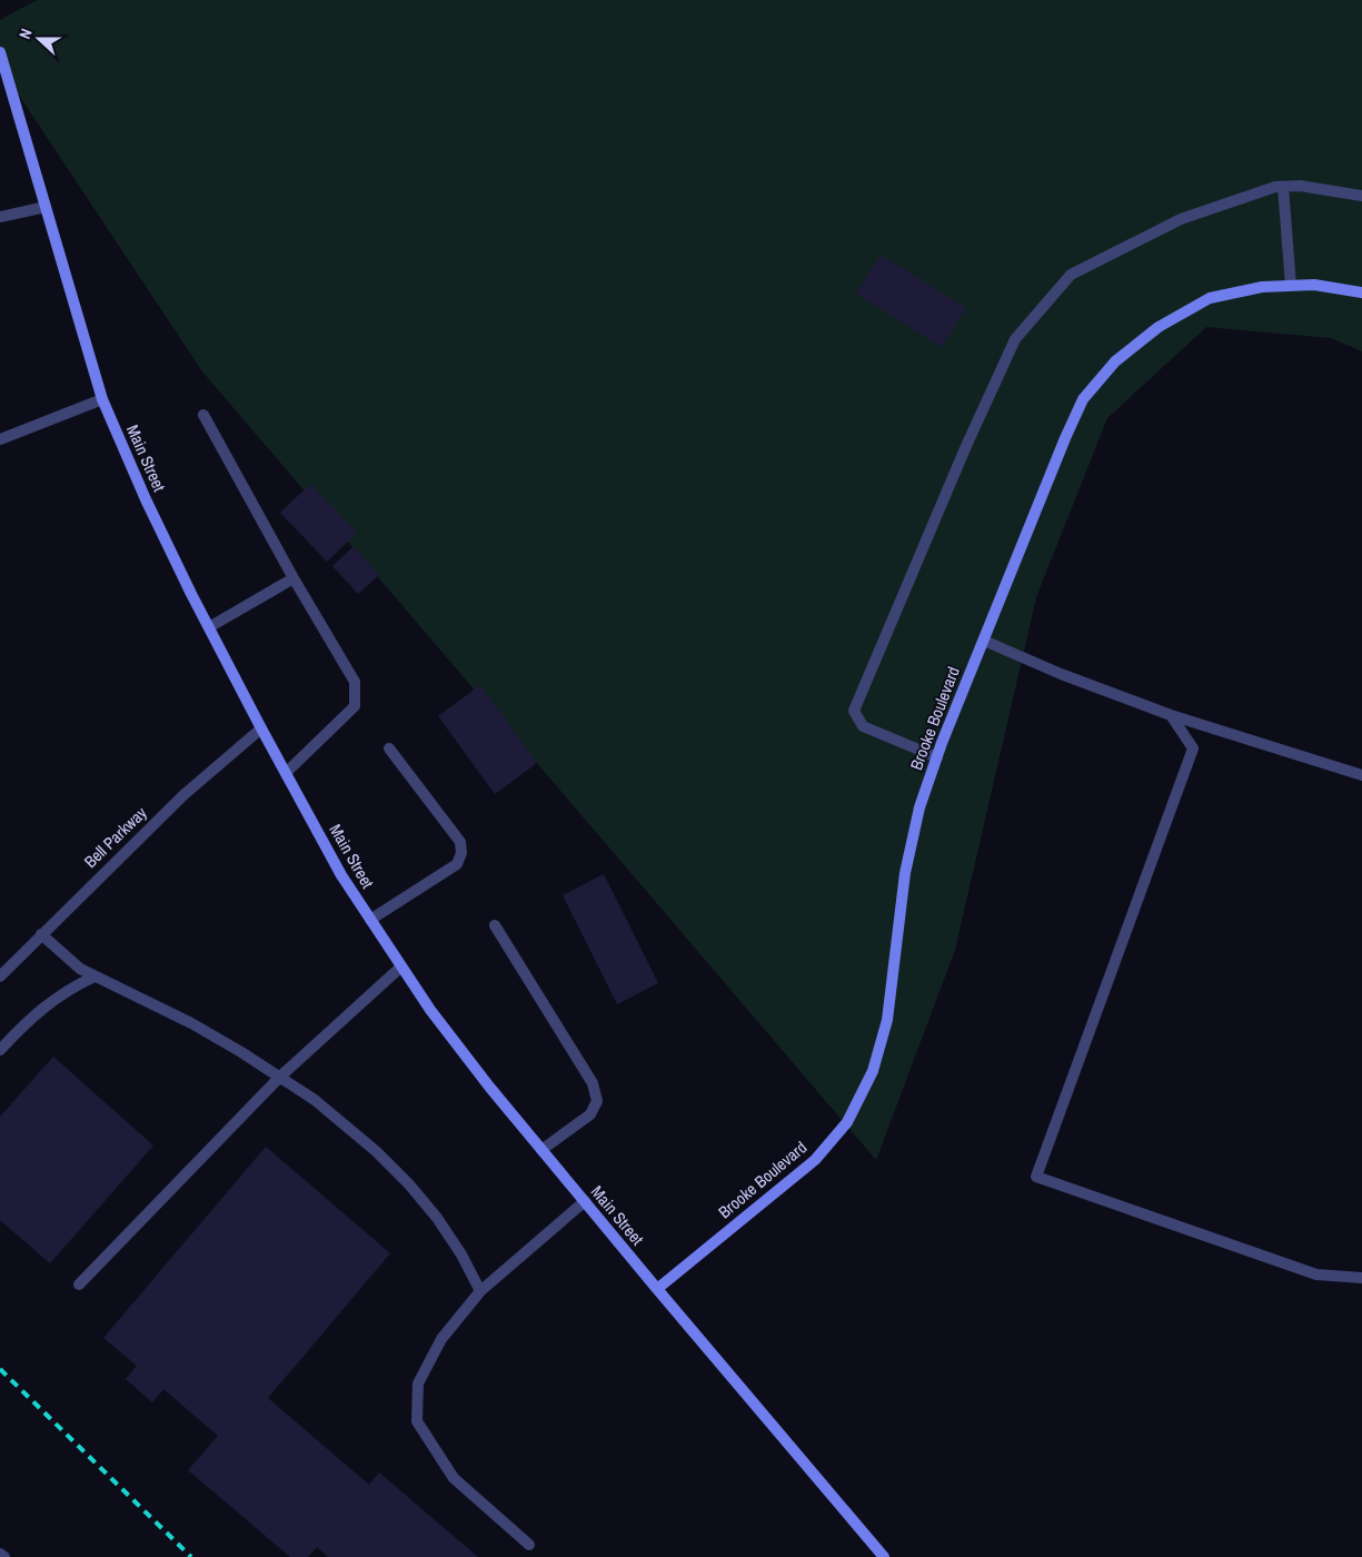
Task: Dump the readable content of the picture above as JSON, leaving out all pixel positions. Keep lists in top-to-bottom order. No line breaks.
{"streets":{"main road":["Main Street","Brooke Boulevard"],"street":["Bell Parkway"]},"crossings":[["Main Street","Brooke Boulevard"],["Main Street","Bell Parkway"]],"north":"left"}
